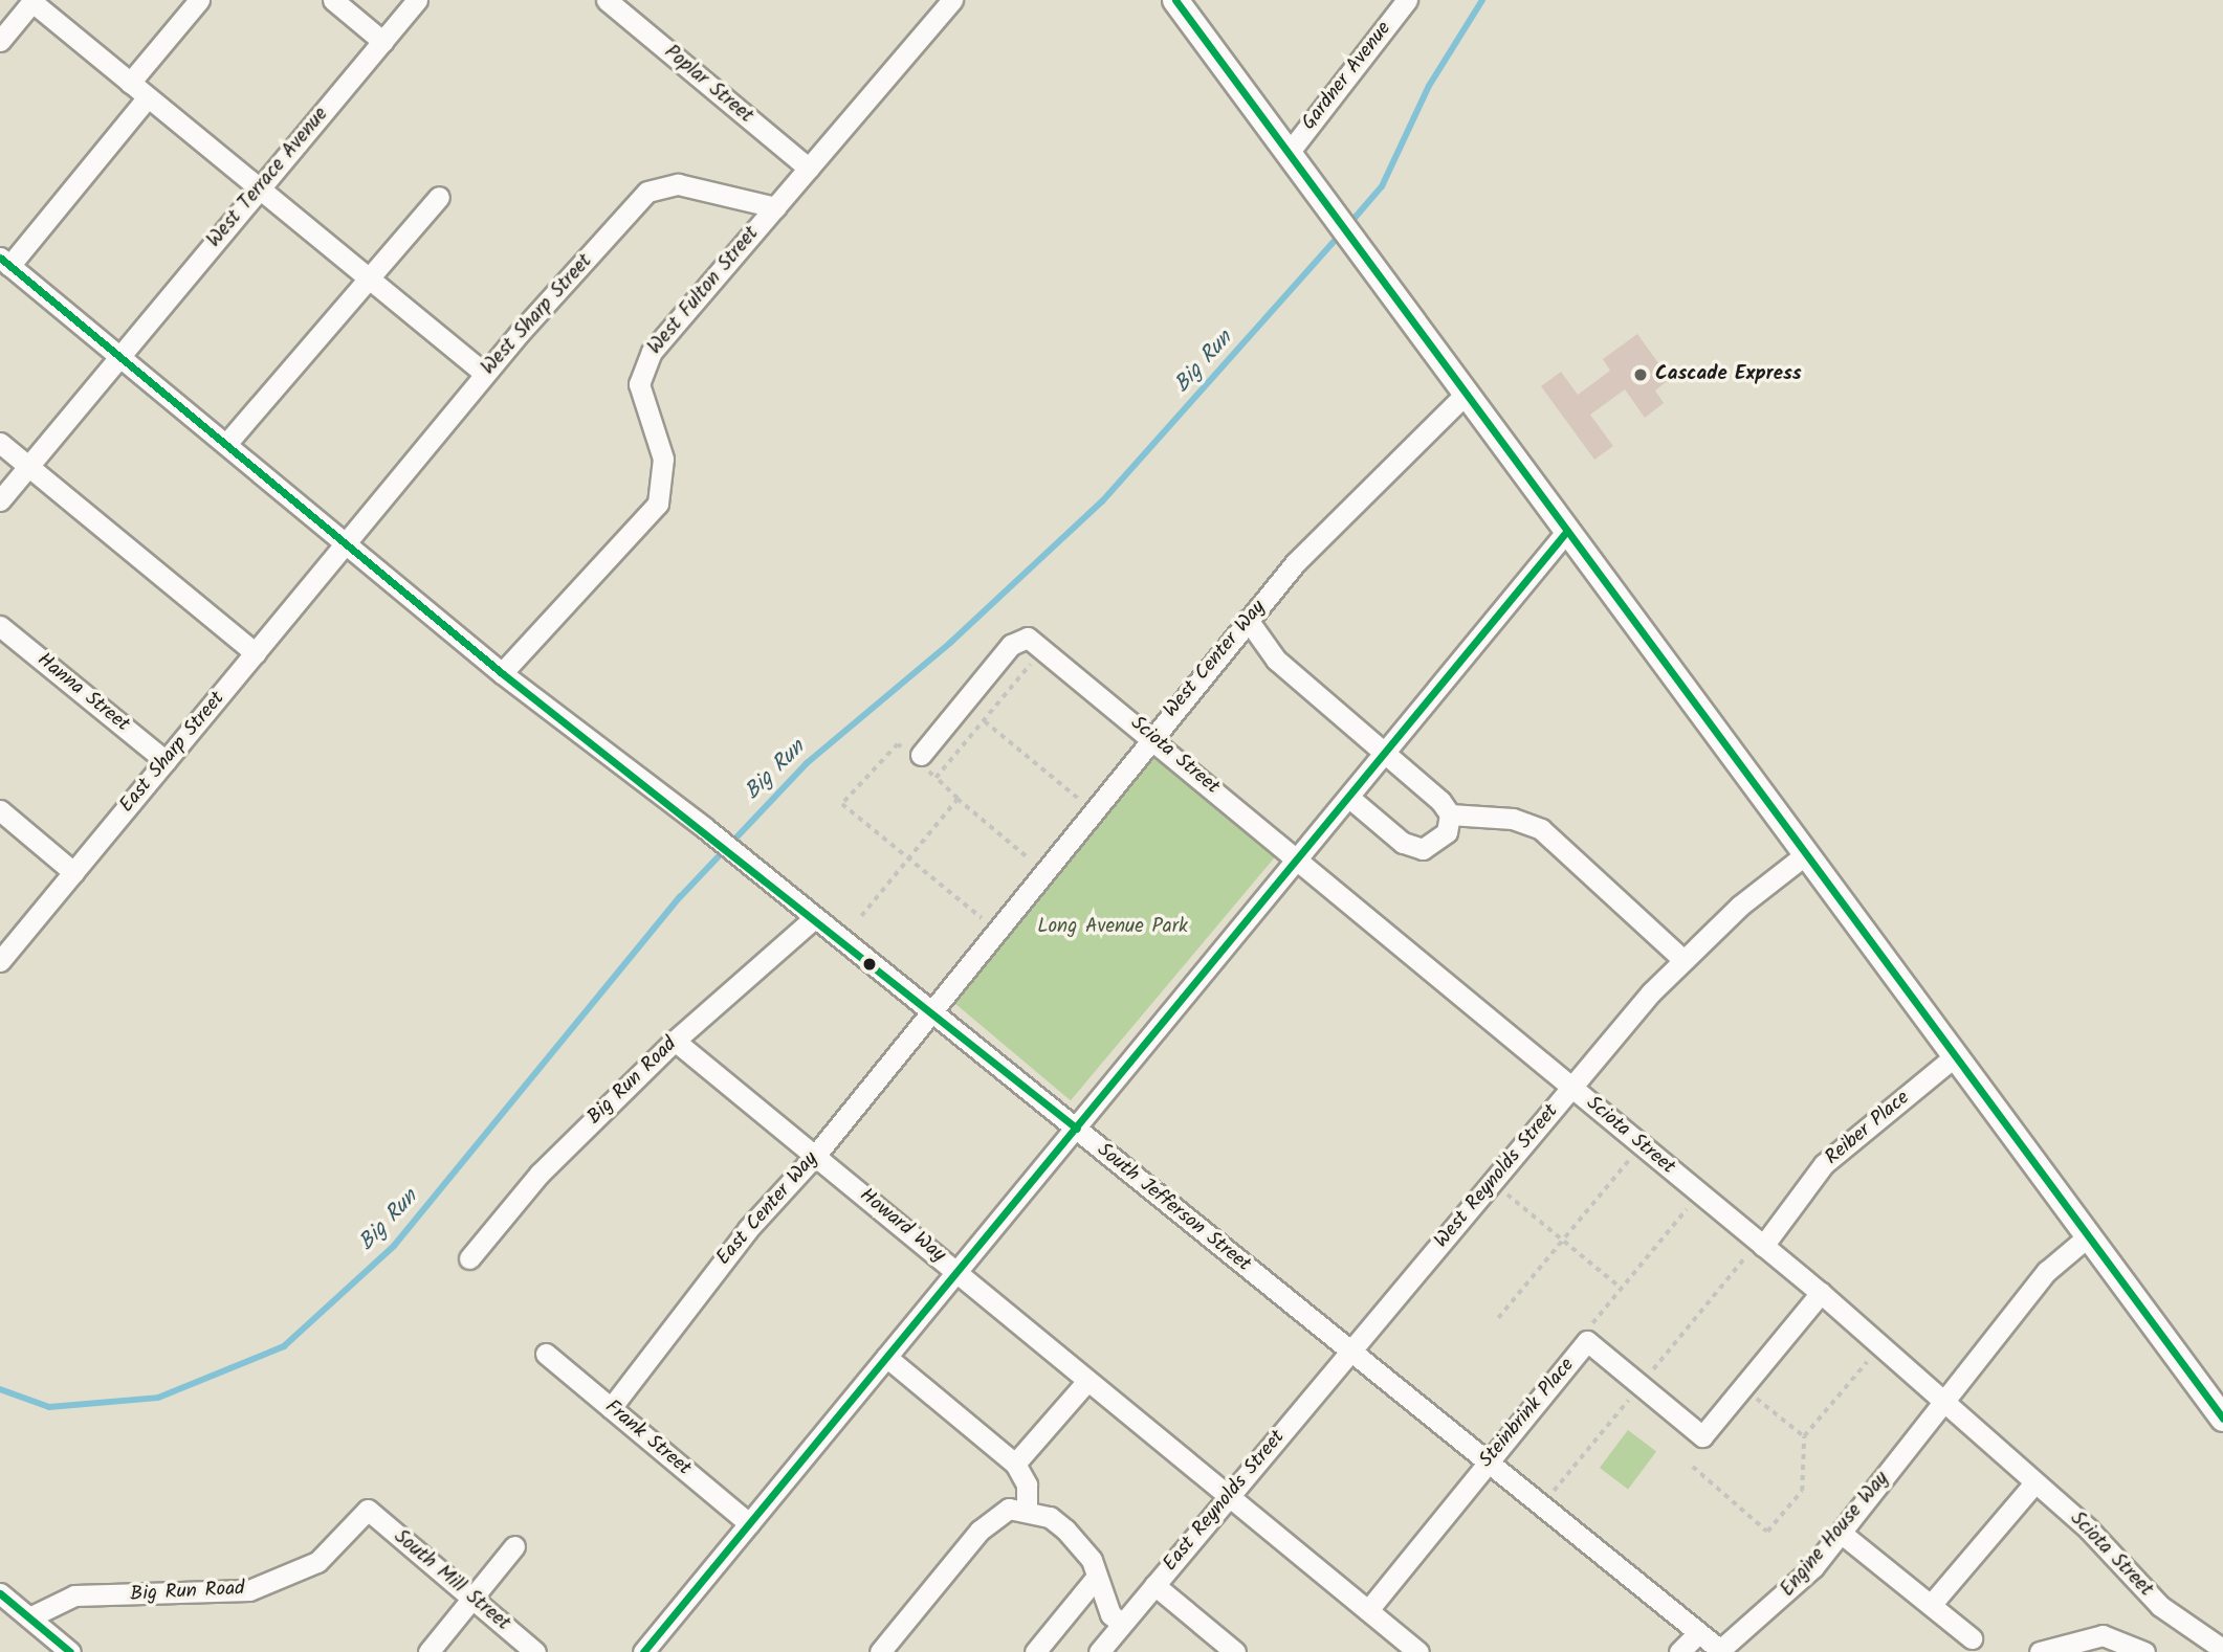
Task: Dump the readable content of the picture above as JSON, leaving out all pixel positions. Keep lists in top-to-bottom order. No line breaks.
{"streets":{"street":["Gardner Avenue","Poplar Street","West Terrace Avenue","West Fulton Street","West Sharp Street","West Center Way","Hanna Street","East Sharp Street","Sciota Street","Big Run Road","Reiber Place","West Reynolds Street","South Jefferson Street","East Center Way","Howard Way","Steinbrink Place","Frank Street","East Reynolds Street","Engine House Way","South Mill Street"]},"crossings":[["Poplar Street","West Fulton Street"],["West Terrace Avenue","South Jefferson Street"],["West Fulton Street","West Sharp Street"],["West Fulton Street","South Jefferson Street"],["West Sharp Street","East Sharp Street"],["West Sharp Street","South Jefferson Street"],["West Center Way","Sciota Street"],["West Center Way","South Jefferson Street"],["West Center Way","East Center Way"],["Hanna Street","East Sharp Street"],["East Sharp Street","South Jefferson Street"],["Sciota Street","Reiber Place"],["Sciota Street","West Reynolds Street"],["Sciota Street","Steinbrink Place"],["Sciota Street","Engine House Way"],["Big Run Road","South Jefferson Street"],["Big Run Road","Howard Way"],["Big Run Road","South Mill Street"],["West Reynolds Street","South Jefferson Street"],["West Reynolds Street","East Reynolds Street"],["South Jefferson Street","East Center Way"],["South Jefferson Street","Steinbrink Place"],["South Jefferson Street","East Reynolds Street"],["South Jefferson Street","Engine House Way"],["East Center Way","Howard Way"],["East Center Way","Frank Street"],["Howard Way","East Reynolds Street"]],"water":["Big Run"],"parks":["Long Avenue Park"],"places":["Cascade Express"]}
